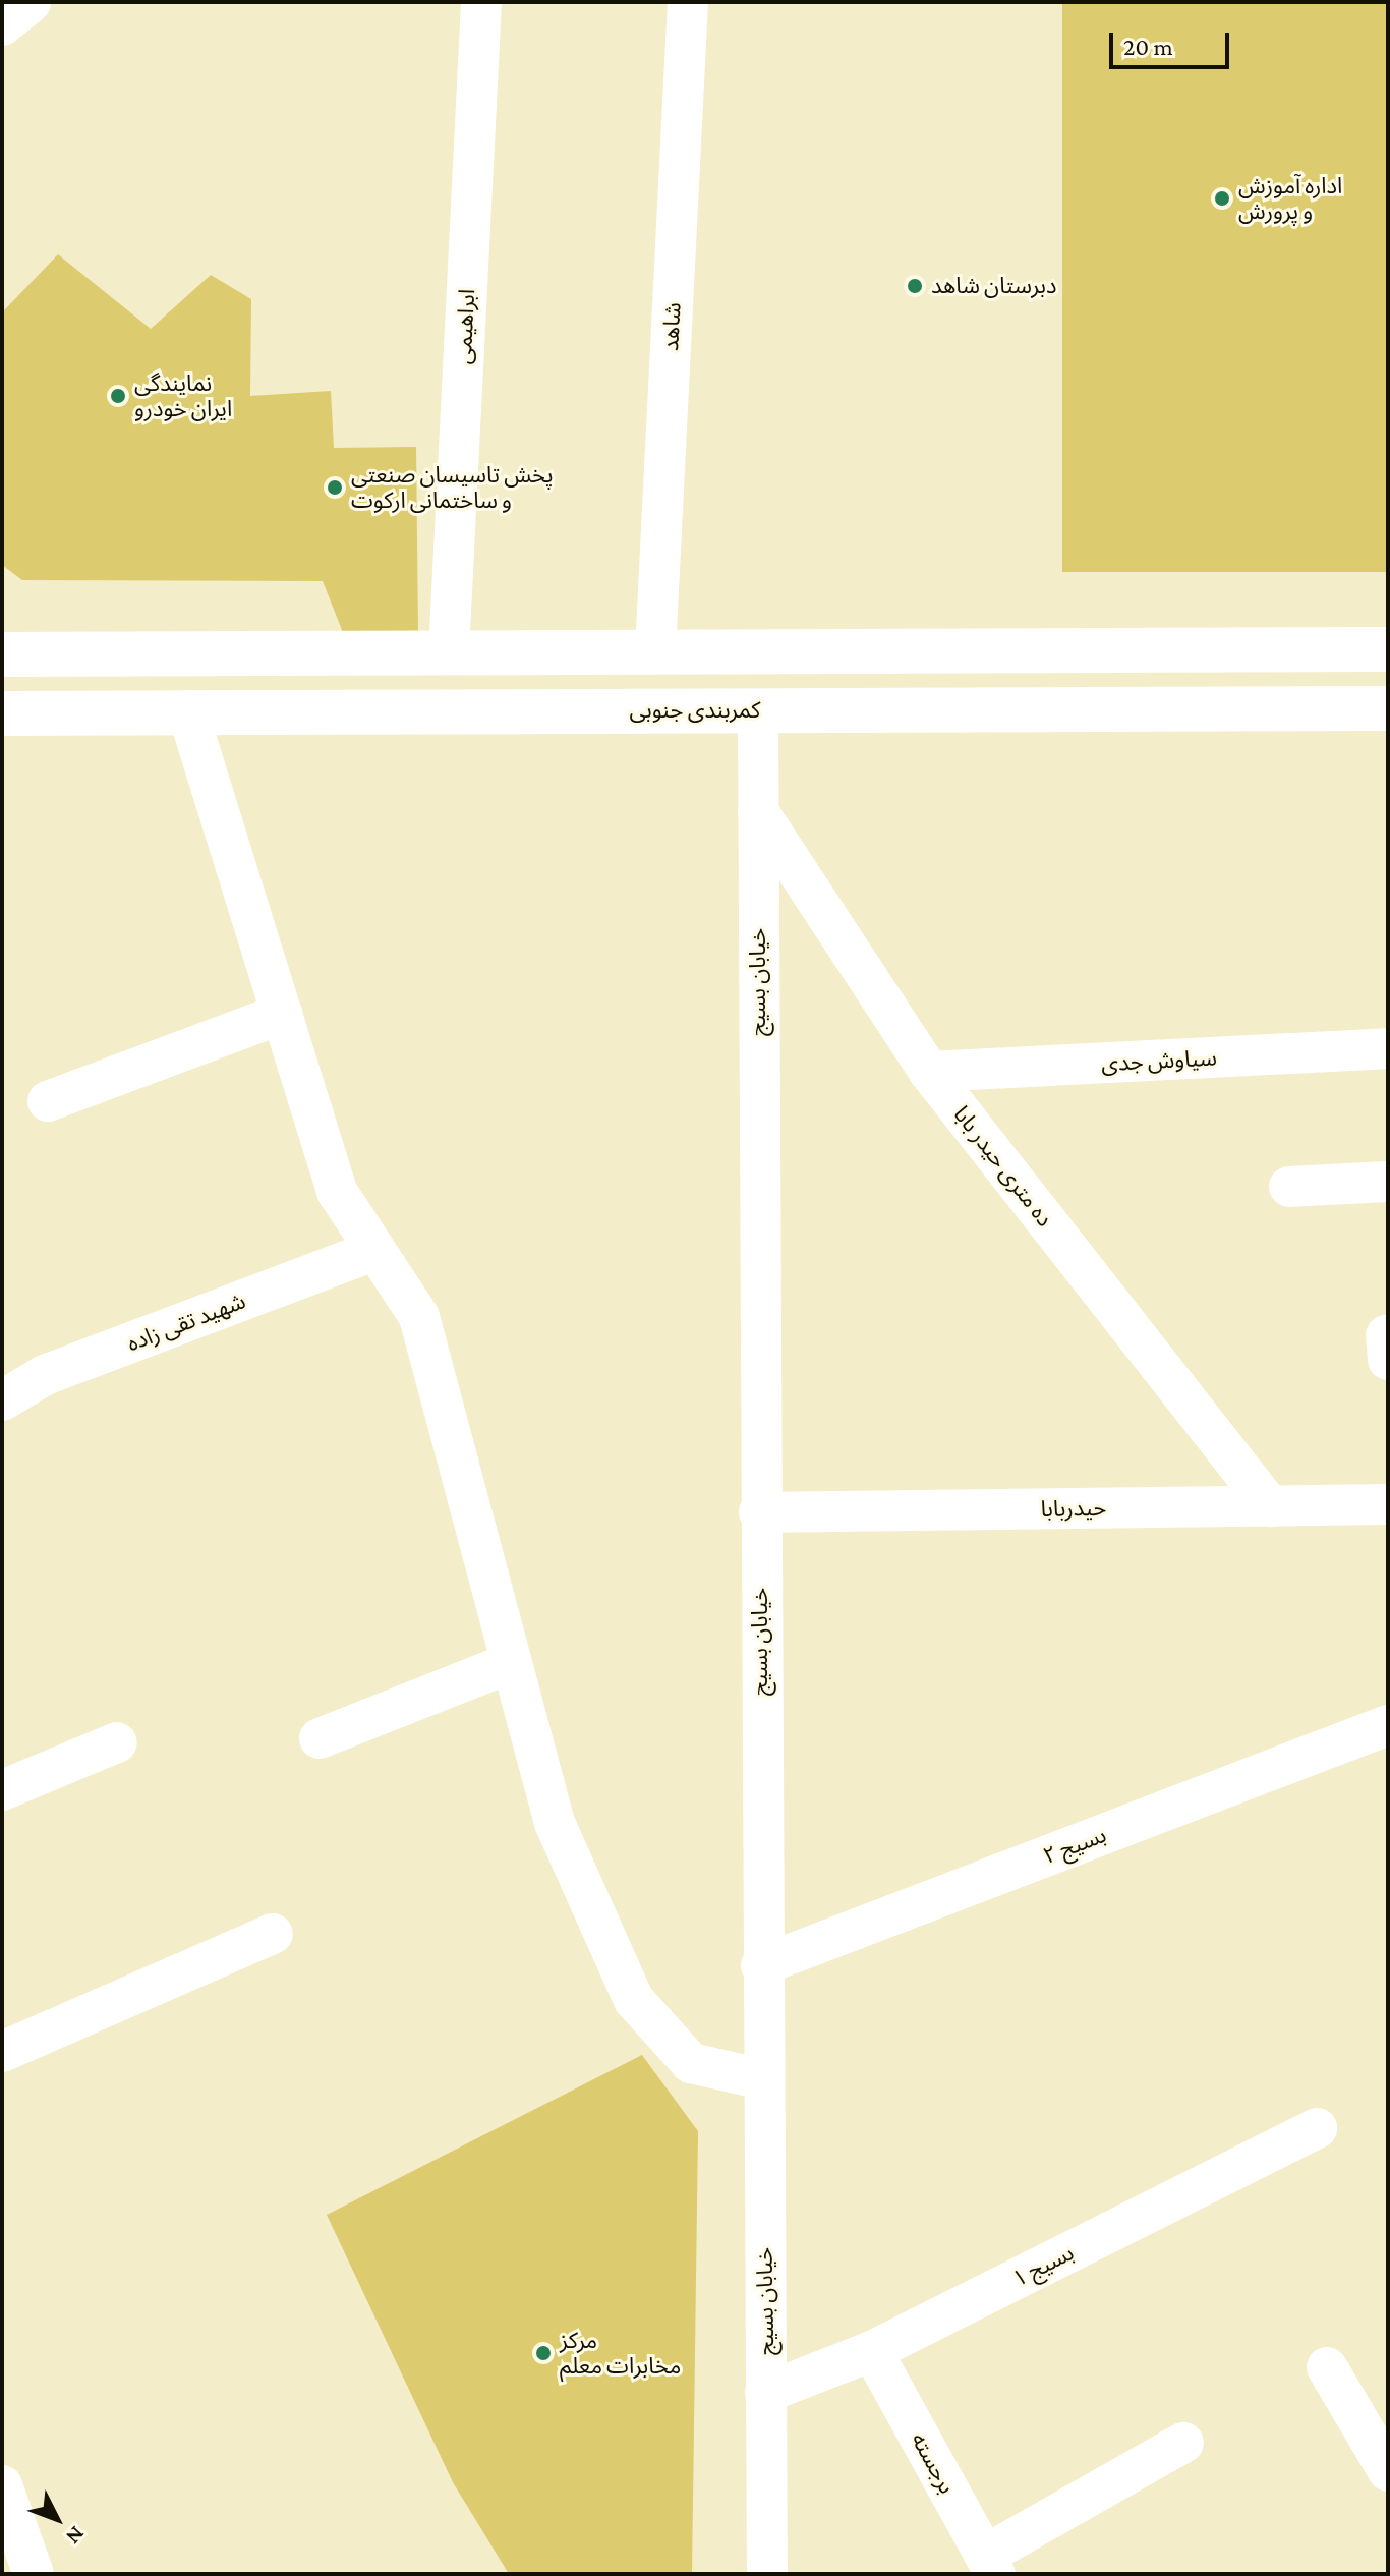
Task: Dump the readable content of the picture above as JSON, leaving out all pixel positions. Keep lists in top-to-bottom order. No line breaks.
{"streets":{"main road":["کمربندی جنوبی"],"street":["ابراهیمی","شاهد","خیابان بسیج","سیاوش جدی","ده متری حیدر بابا","شهید تقی زاده","حیدربابا","بسیج ۲","بسیج ۱","برجسته"]},"crossings":[["کمربندی جنوبی","خیابان بسیج"],["خیابان بسیج","ده متری حیدر بابا"],["خیابان بسیج","حیدربابا"],["خیابان بسیج","بسیج ۲"],["خیابان بسیج","بسیج ۱"],["سیاوش جدی","ده متری حیدر بابا"],["ده متری حیدر بابا","حیدربابا"],["بسیج ۱","برجسته"]],"places":["اداره آموزش و پرورش","دبرستان شاهد","نمایندگی ایران خودرو","پخش تاسیسان صنعتی و ساختمانی ارکوت","مرکز مخابرات معلم"],"scale_bar":"20 m","north":"bottom right"}
